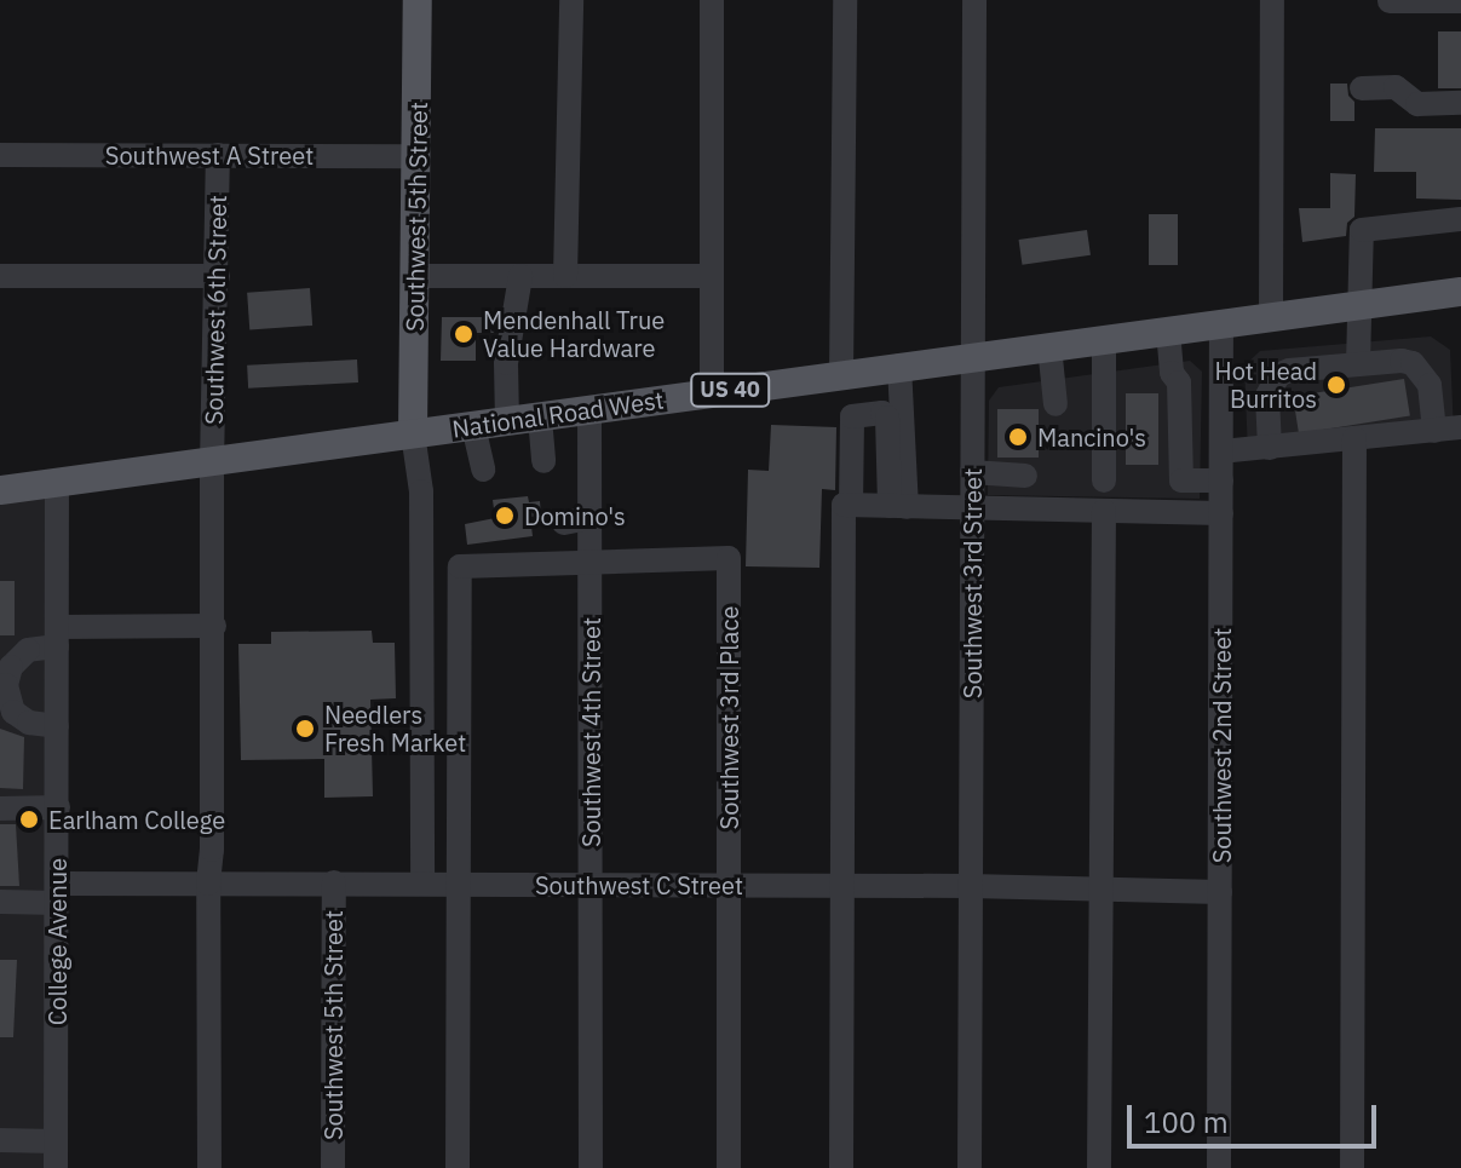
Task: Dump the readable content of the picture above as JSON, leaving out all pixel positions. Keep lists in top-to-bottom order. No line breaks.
{"streets":{"main road":["Southwest 5th Street","US 40","National Road West"],"street":["Southwest A Street","Southwest 6th Street","Southwest 3rd Street","Southwest 3rd Place","Southwest 4th Street","Southwest 2nd Street","Southwest C Street","College Avenue"]},"crossings":[["Southwest A Street","Southwest 5th Street"],["Southwest A Street","Southwest 6th Street"],["Southwest 5th Street","National Road West"],["Southwest 5th Street","Southwest C Street"],["Southwest 6th Street","National Road West"],["Southwest 6th Street","Southwest C Street"],["National Road West","Southwest 3rd Street"],["National Road West","Southwest 4th Street"],["National Road West","Southwest 2nd Street"],["National Road West","College Avenue"],["Southwest 3rd Street","Southwest C Street"],["Southwest 3rd Place","Southwest 4th Street"],["Southwest 3rd Place","Southwest C Street"],["Southwest 4th Street","Southwest C Street"],["Southwest 2nd Street","Southwest C Street"],["Southwest C Street","College Avenue"]],"places":["Mendenhall True Value Hardware","Hot Head Burritos","Mancino's","Domino's","Needlers Fresh Market","Earlham College"],"scale_bar":"100 m"}
